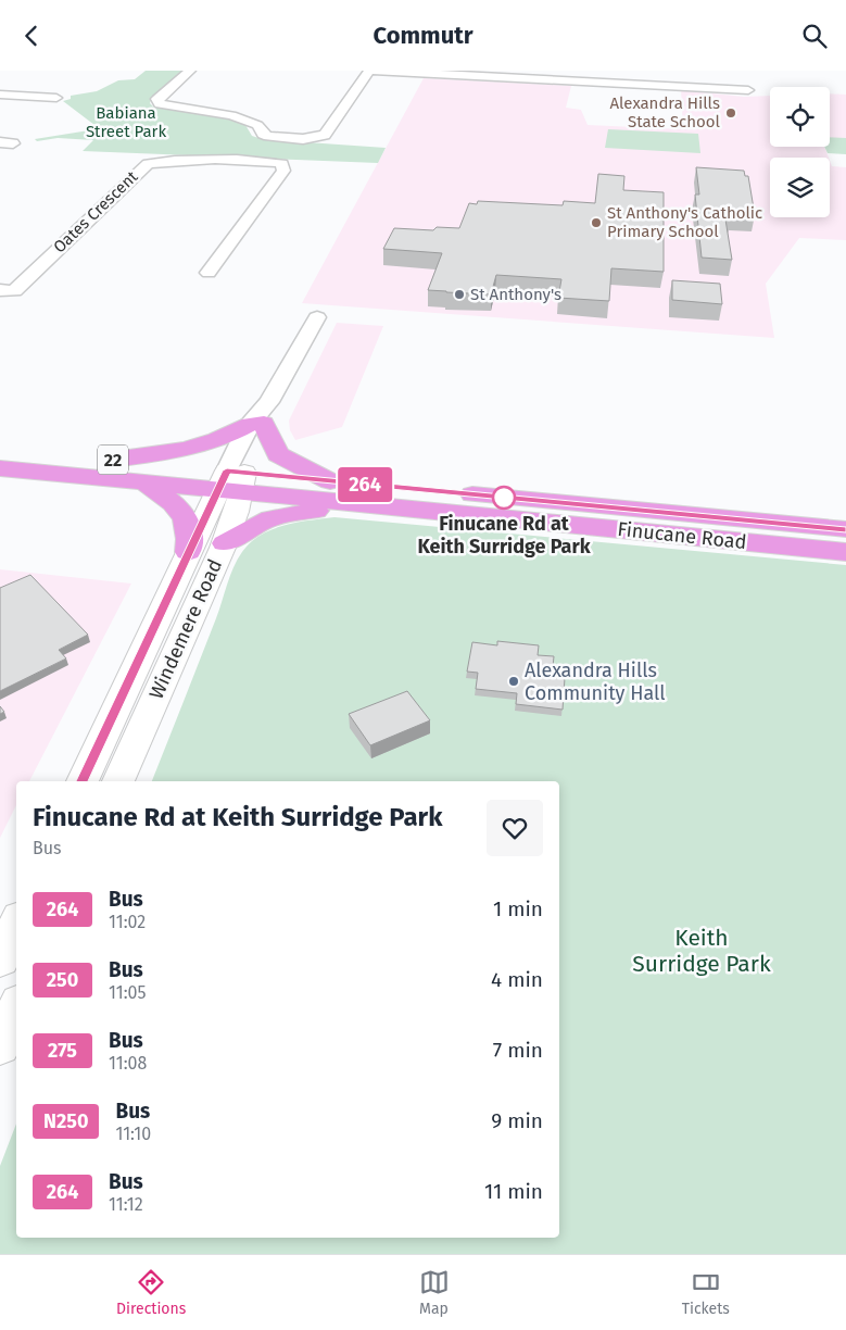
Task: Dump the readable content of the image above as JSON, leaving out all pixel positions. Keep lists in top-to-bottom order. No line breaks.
{"streets":{"highway":["22","Finucane Road"],"main road":["Windemere Road"],"street":["Oates Crescent"]},"crossings":[["Finucane Road","Windemere Road"]],"parks":["Babiana Street Park","Keith Surridge Park"],"places":["Alexandra Hills State School","St Anthony's Catholic Primary School","St Anthony's","Finucane Rd at Keith Surridge Park","Alexandra Hills Community Hall"],"lines":["bus line 264"],"page":{"header":"Commutr","on_map":"264","heading":["Finucane Rd at Keith Surridge Park","Bus"],"list":[{"mark":"264","name":"Bus","note":"11:02","value":"1 min"},{"mark":"250","name":"Bus","note":"11:05","value":"4 min"},{"mark":"275","name":"Bus","note":"11:08","value":"7 min"},{"mark":"N250","name":"Bus","note":"11:10","value":"9 min"},{"mark":"264","name":"Bus","note":"11:12","value":"11 min"}],"tabs":["Directions","Map","Tickets"]}}
